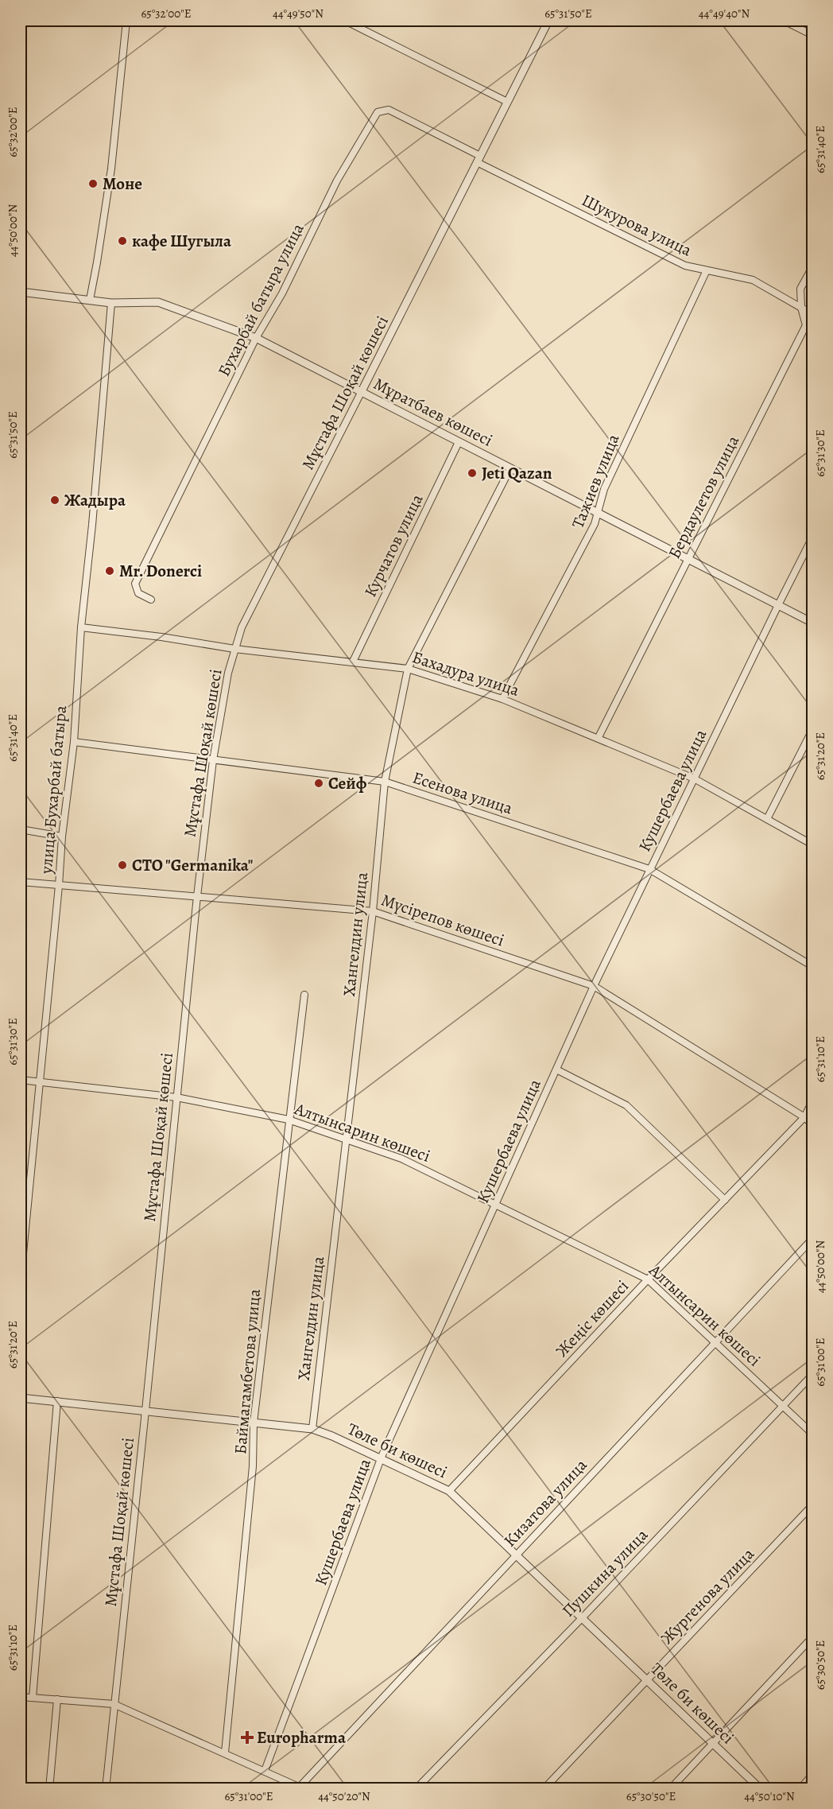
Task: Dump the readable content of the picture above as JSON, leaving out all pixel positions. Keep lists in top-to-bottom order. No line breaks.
{"streets":{"street":["Шукурова улица","Бухарбай батыра улица","Мұстафа Шоқай көшесі","Мұратбаев көшесі","Тажиев улица","Бердаулетов улица","Курчатов улица","Бахадура улица","улица Бухарбай батыра","Кушербаева улица","Есенова улица","Мүсірепов көшесі","Хангелдин улица","Алтынсарин көшесі","Жеңіс көшесі","Баймагамбетова улица","Төле би көшесі","Кизатова улица","Пушкина улица","Жургенова улица"]},"crossings":[["Шукурова улица","Бухарбай батыра улица"],["Шукурова улица","Мұстафа Шоқай көшесі"],["Шукурова улица","Тажиев улица"],["Шукурова улица","Бердаулетов улица"],["Бухарбай батыра улица","Мұстафа Шоқай көшесі"],["Бухарбай батыра улица","Мұратбаев көшесі"],["Мұстафа Шоқай көшесі","Мұратбаев көшесі"],["Мұстафа Шоқай көшесі","Бахадура улица"],["Мұстафа Шоқай көшесі","Есенова улица"],["Мұстафа Шоқай көшесі","Мүсірепов көшесі"],["Мұстафа Шоқай көшесі","Алтынсарин көшесі"],["Мұстафа Шоқай көшесі","Төле би көшесі"],["Мұратбаев көшесі","Тажиев улица"],["Мұратбаев көшесі","Бердаулетов улица"],["Мұратбаев көшесі","Курчатов улица"],["Мұратбаев көшесі","улица Бухарбай батыра"],["Мұратбаев көшесі","Кушербаева улица"],["Мұратбаев көшесі","Хангелдин улица"],["Тажиев улица","Бахадура улица"],["Бердаулетов улица","Бахадура улица"],["Курчатов улица","Бахадура улица"],["Бахадура улица","улица Бухарбай батыра"],["Бахадура улица","Кушербаева улица"],["Бахадура улица","Хангелдин улица"],["улица Бухарбай батыра","Есенова улица"],["улица Бухарбай батыра","Мүсірепов көшесі"],["улица Бухарбай батыра","Алтынсарин көшесі"],["Кушербаева улица","Есенова улица"],["Кушербаева улица","Мүсірепов көшесі"],["Кушербаева улица","Алтынсарин көшесі"],["Кушербаева улица","Төле би көшесі"],["Есенова улица","Хангелдин улица"],["Мүсірепов көшесі","Хангелдин улица"],["Мүсірепов көшесі","Жеңіс көшесі"],["Хангелдин улица","Алтынсарин көшесі"],["Хангелдин улица","Төле би көшесі"],["Алтынсарин көшесі","Жеңіс көшесі"],["Алтынсарин көшесі","Баймагамбетова улица"],["Алтынсарин көшесі","Кизатова улица"],["Алтынсарин көшесі","Пушкина улица"],["Жеңіс көшесі","Төле би көшесі"],["Баймагамбетова улица","Төле би көшесі"],["Төле би көшесі","Кизатова улица"],["Төле би көшесі","Пушкина улица"],["Төле би көшесі","Жургенова улица"]],"places":{"other":["Моне","кафе Шугыла","Jeti Qazan","Жадыра","Mr. Donerci","Сейф","СТО \"Germanika\""],"health":["Europharma"]},"coordinates":["65°32'00\"E","44°49'50\"N","65°31'50\"E","44°49'40\"N","65°31'40\"E","44°50'00\"N","65°31'30\"E","65°31'20\"E","65°31'10\"E","65°31'00\"E","65°30'50\"E","44°50'20\"N","44°50'10\"N"]}
